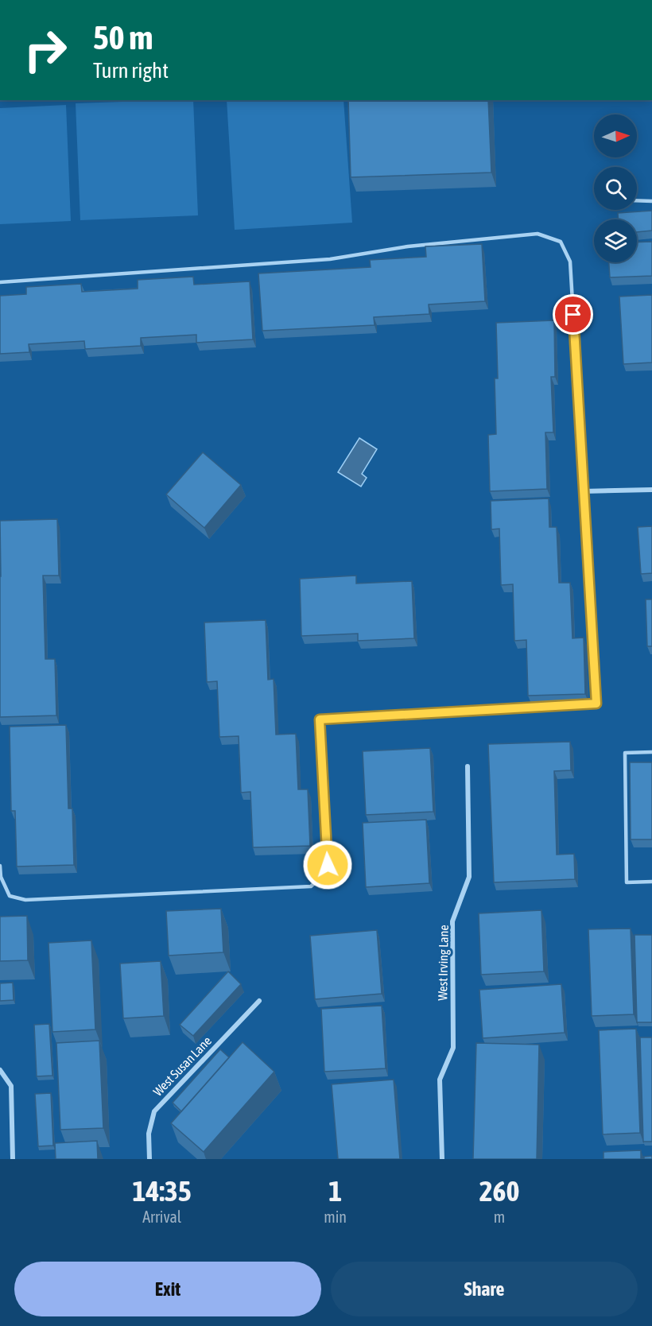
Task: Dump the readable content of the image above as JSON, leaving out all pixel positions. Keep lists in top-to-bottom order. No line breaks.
{"streets":{"street":["West Irving Lane","West Susan Lane"]},"north":"right","page":{"turn":["50 m","Turn right"],"eta":["14:35","Arrival","1","min","260","m"],"buttons":["Exit","Share"]}}
